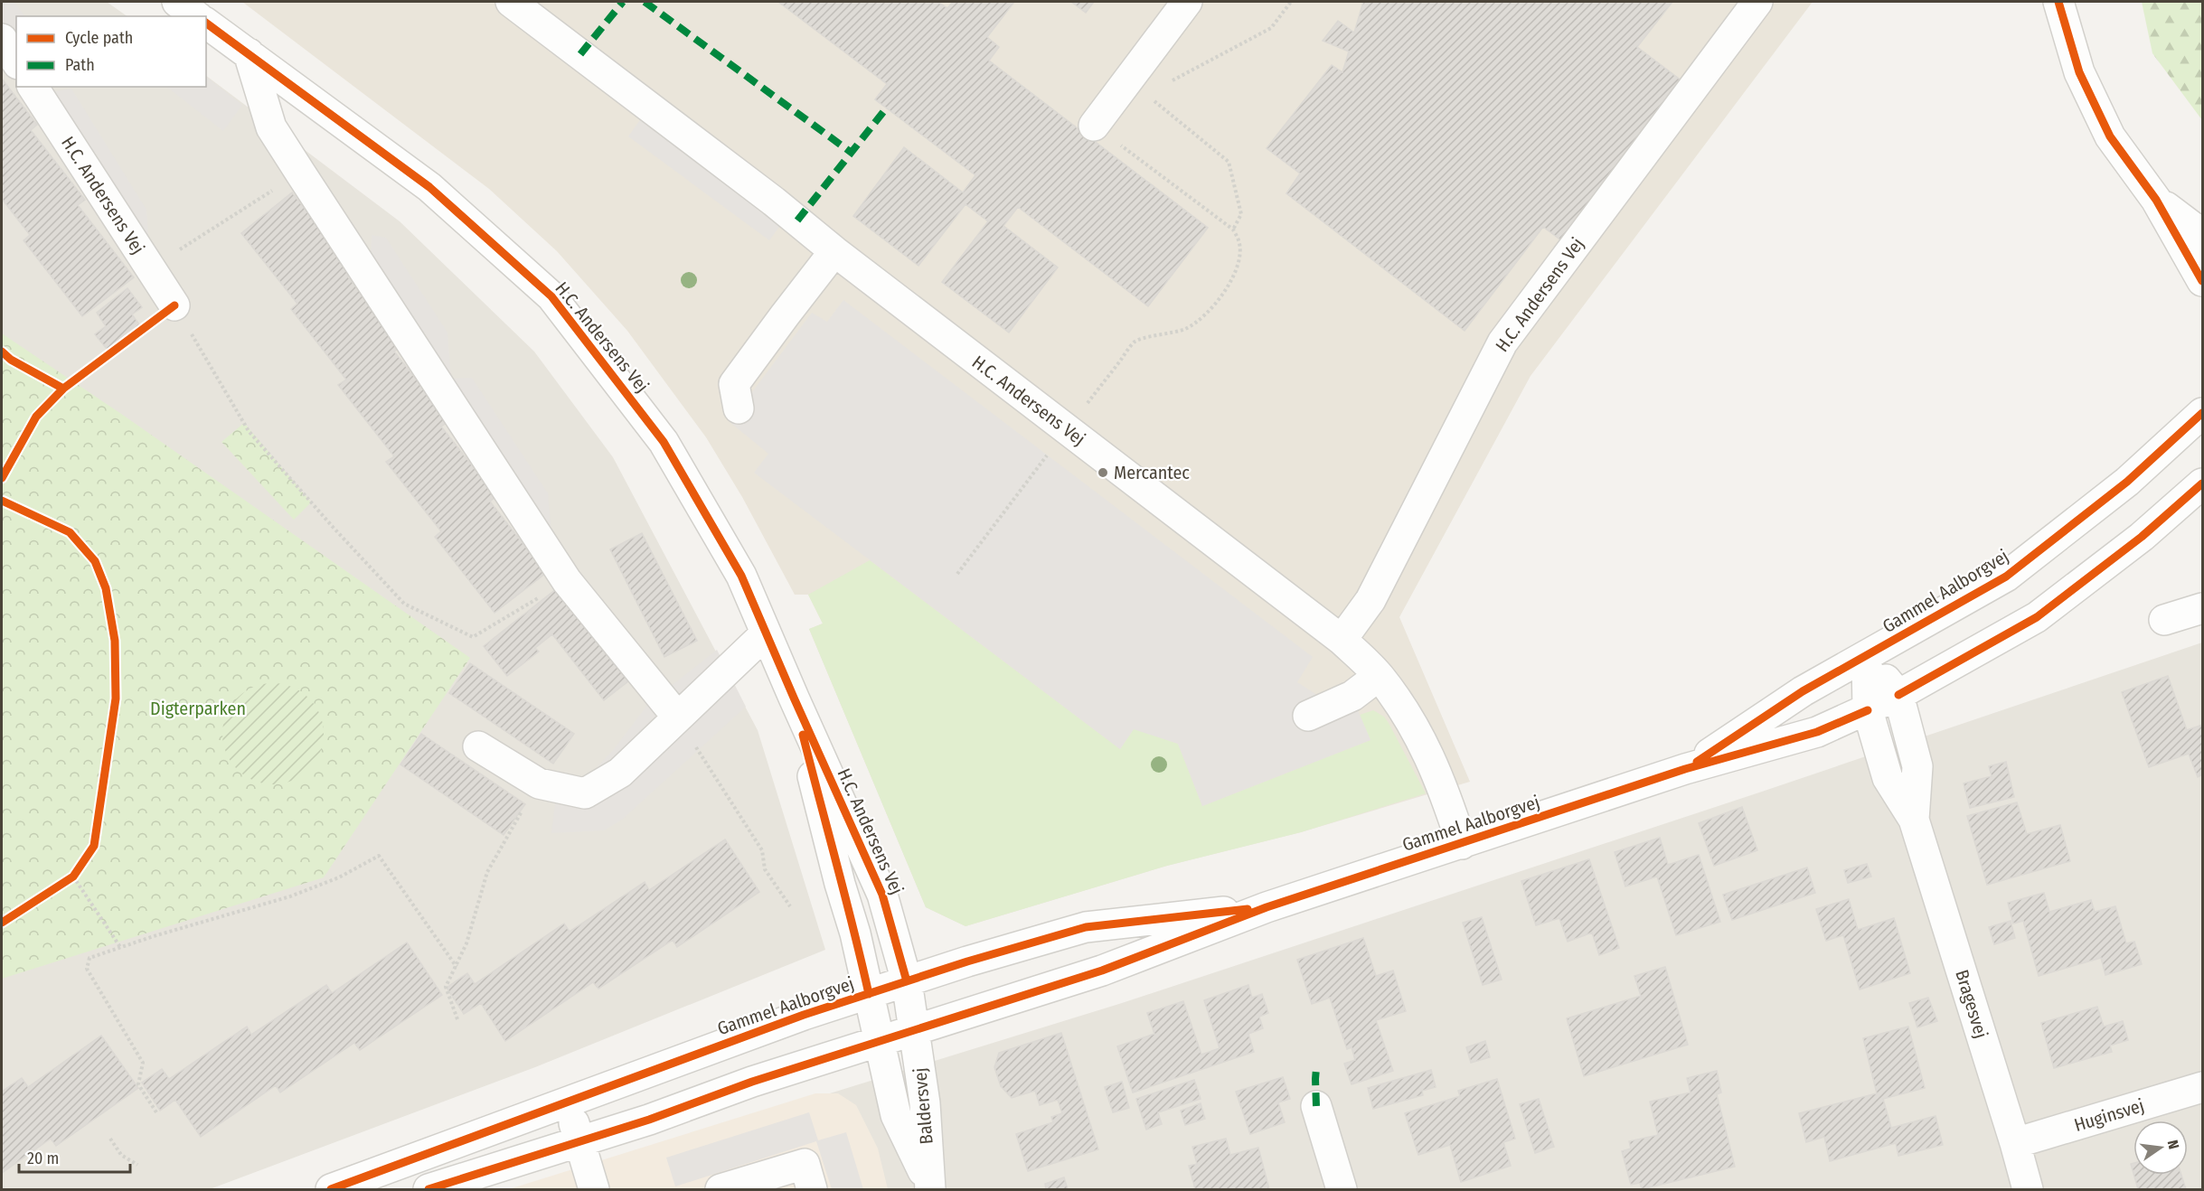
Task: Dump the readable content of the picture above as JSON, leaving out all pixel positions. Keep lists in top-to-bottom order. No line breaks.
{"streets":{"street":["H.C. Andersens Vej","Gammel Aalborgvej","Bragesvej","Baldersvej","Huginsvej"]},"crossings":[["H.C. Andersens Vej","Gammel Aalborgvej"],["H.C. Andersens Vej","Baldersvej"],["Gammel Aalborgvej","Bragesvej"],["Gammel Aalborgvej","Baldersvej"],["Bragesvej","Huginsvej"]],"parks":["Digterparken"],"places":["Mercantec"],"legend":["Cycle path","Path"],"scale_bar":"20 m","north":"right"}
